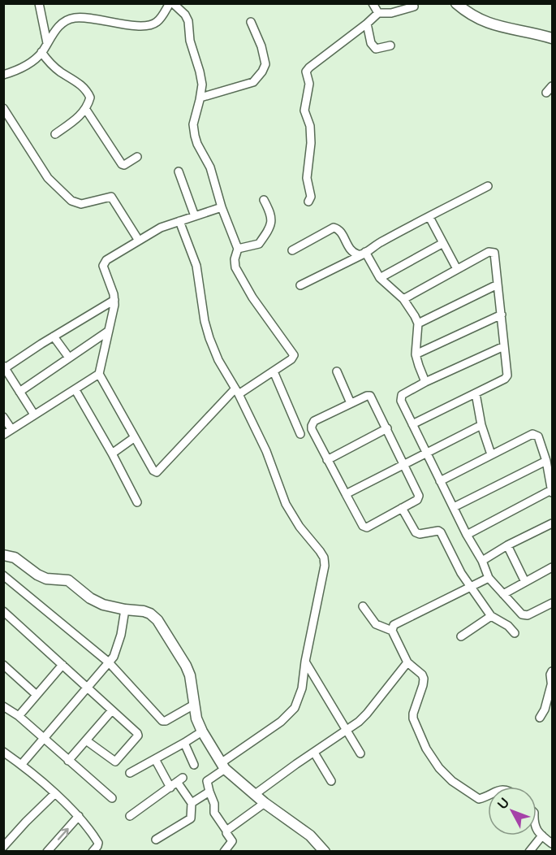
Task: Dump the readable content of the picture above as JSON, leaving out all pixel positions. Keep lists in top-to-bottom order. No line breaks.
{"north":"top left"}
